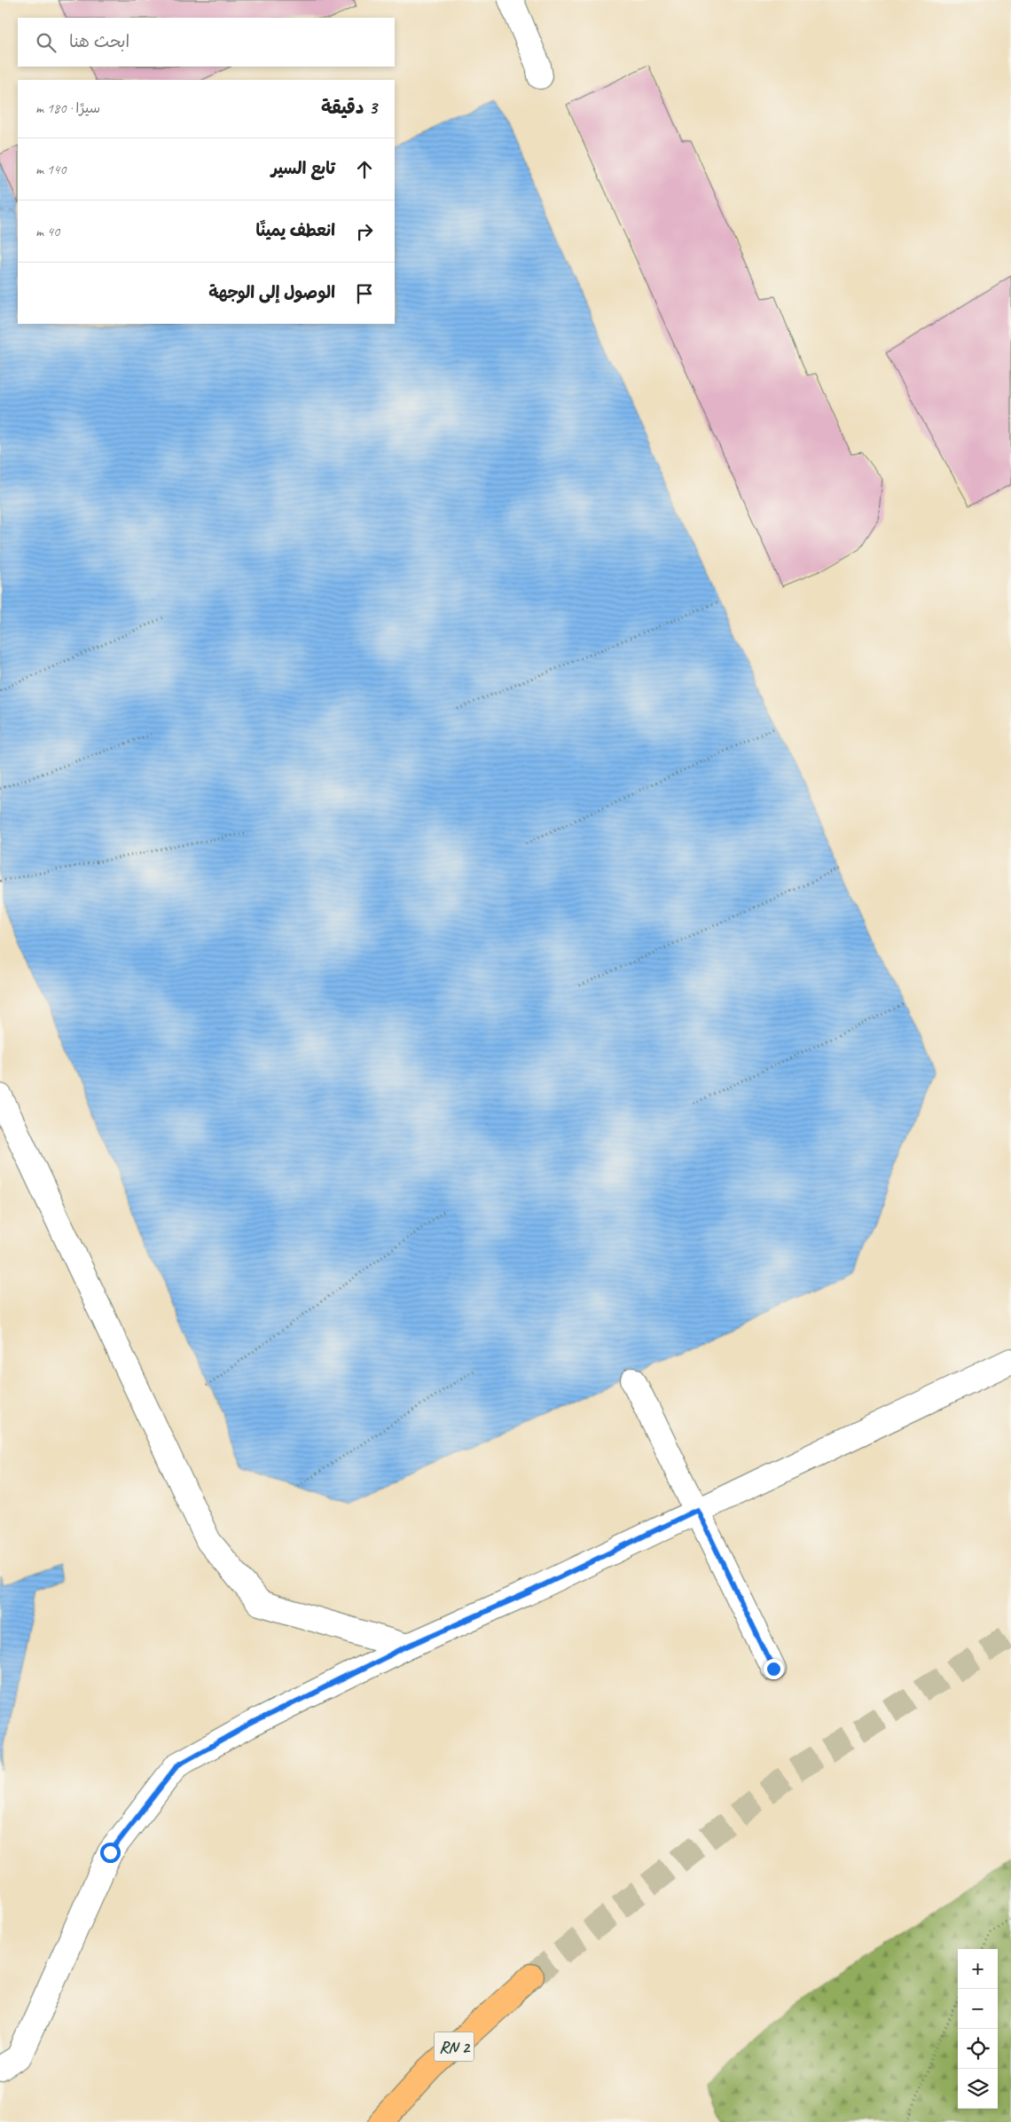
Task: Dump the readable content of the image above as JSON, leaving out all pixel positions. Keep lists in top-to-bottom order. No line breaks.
{"streets":{"main road":["RN 2"]},"page":{"search":"ابحث هنا","heading":["3 دقيقة","سيرًا · 180 m"],"list":[["تابع السير","140 m"],["انعطف يمينًا","40 m"],"الوصول إلى الوجهة"],"map_buttons":["+","−"]}}
